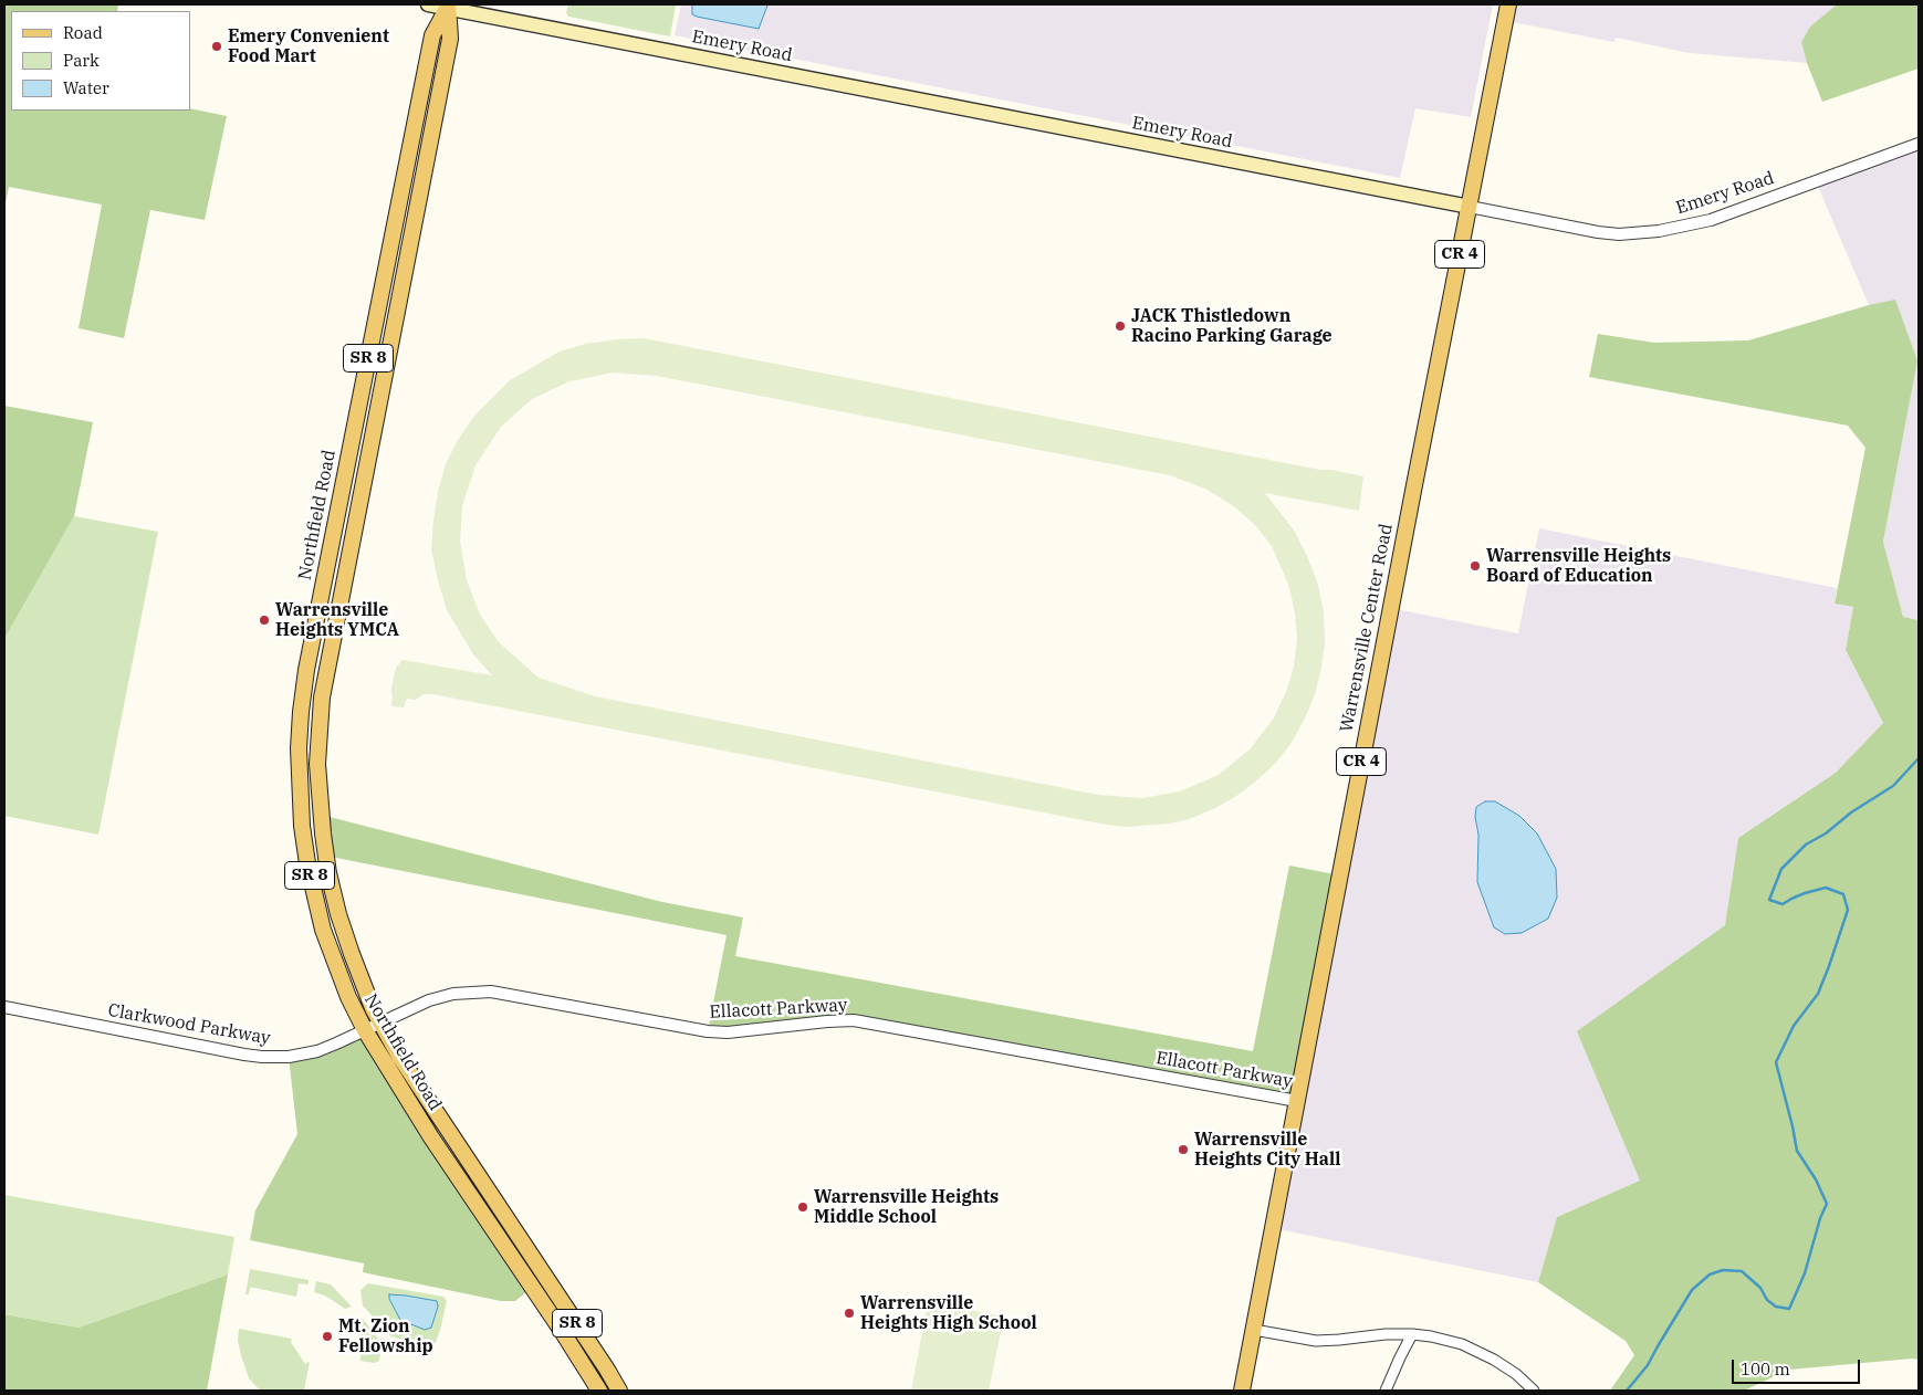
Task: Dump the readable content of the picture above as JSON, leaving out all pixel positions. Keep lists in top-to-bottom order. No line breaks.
{"streets":{"main road":["Emery Road","CR 4","SR 8","Northfield Road","Warrensville Center Road"],"street":["Ellacott Parkway","Clarkwood Parkway"]},"crossings":[["Emery Road","Northfield Road"],["Emery Road","Warrensville Center Road"],["Northfield Road","Ellacott Parkway"],["Northfield Road","Clarkwood Parkway"],["Warrensville Center Road","Ellacott Parkway"],["Ellacott Parkway","Clarkwood Parkway"]],"places":["Emery Convenient Food Mart","JACK Thistledown Racino Parking Garage","Warrensville Heights Board of Education","Warrensville Heights YMCA","Warrensville Heights City Hall","Warrensville Heights Middle School","Warrensville Heights High School","Mt. Zion Fellowship"],"legend":["Road","Park","Water"],"scale_bar":"100 m"}
